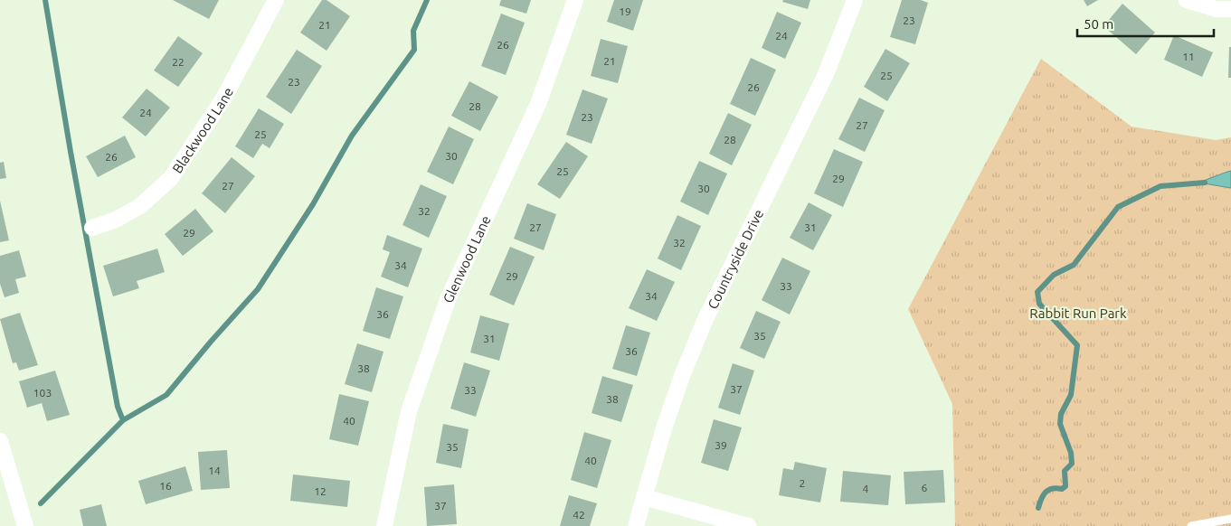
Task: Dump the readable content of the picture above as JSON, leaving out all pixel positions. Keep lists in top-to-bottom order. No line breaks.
{"streets":{"street":["Blackwood Lane","Glenwood Lane","Countryside Drive"]},"parks":["Rabbit Run Park"],"house_numbers":["19","23","21","24","26","11","21","22","25","23","26","28","24","23","27","25","28","30","26","25","29","27","30","32","27","31","29","32","34","29","33","34","36","35","31","36","38","37","33","103","38","40","39","35","40","14","2","16","6","4","12","37","42"],"scale_bar":"50 m"}
